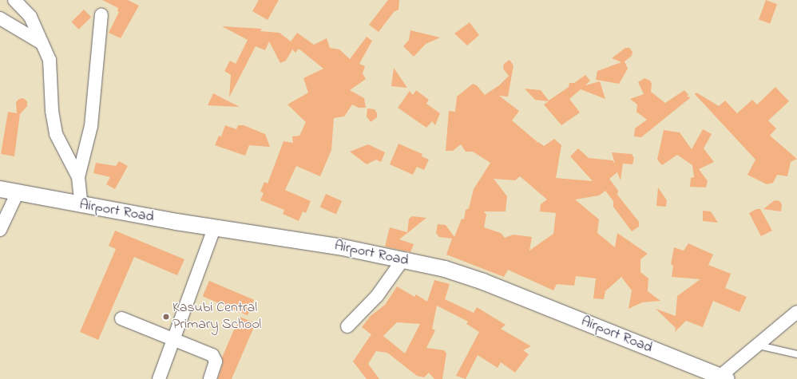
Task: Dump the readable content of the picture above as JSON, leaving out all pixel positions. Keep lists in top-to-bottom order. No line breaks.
{"streets":{"street":["Airport Road"]},"places":["Kasubi Central Primary School"]}
